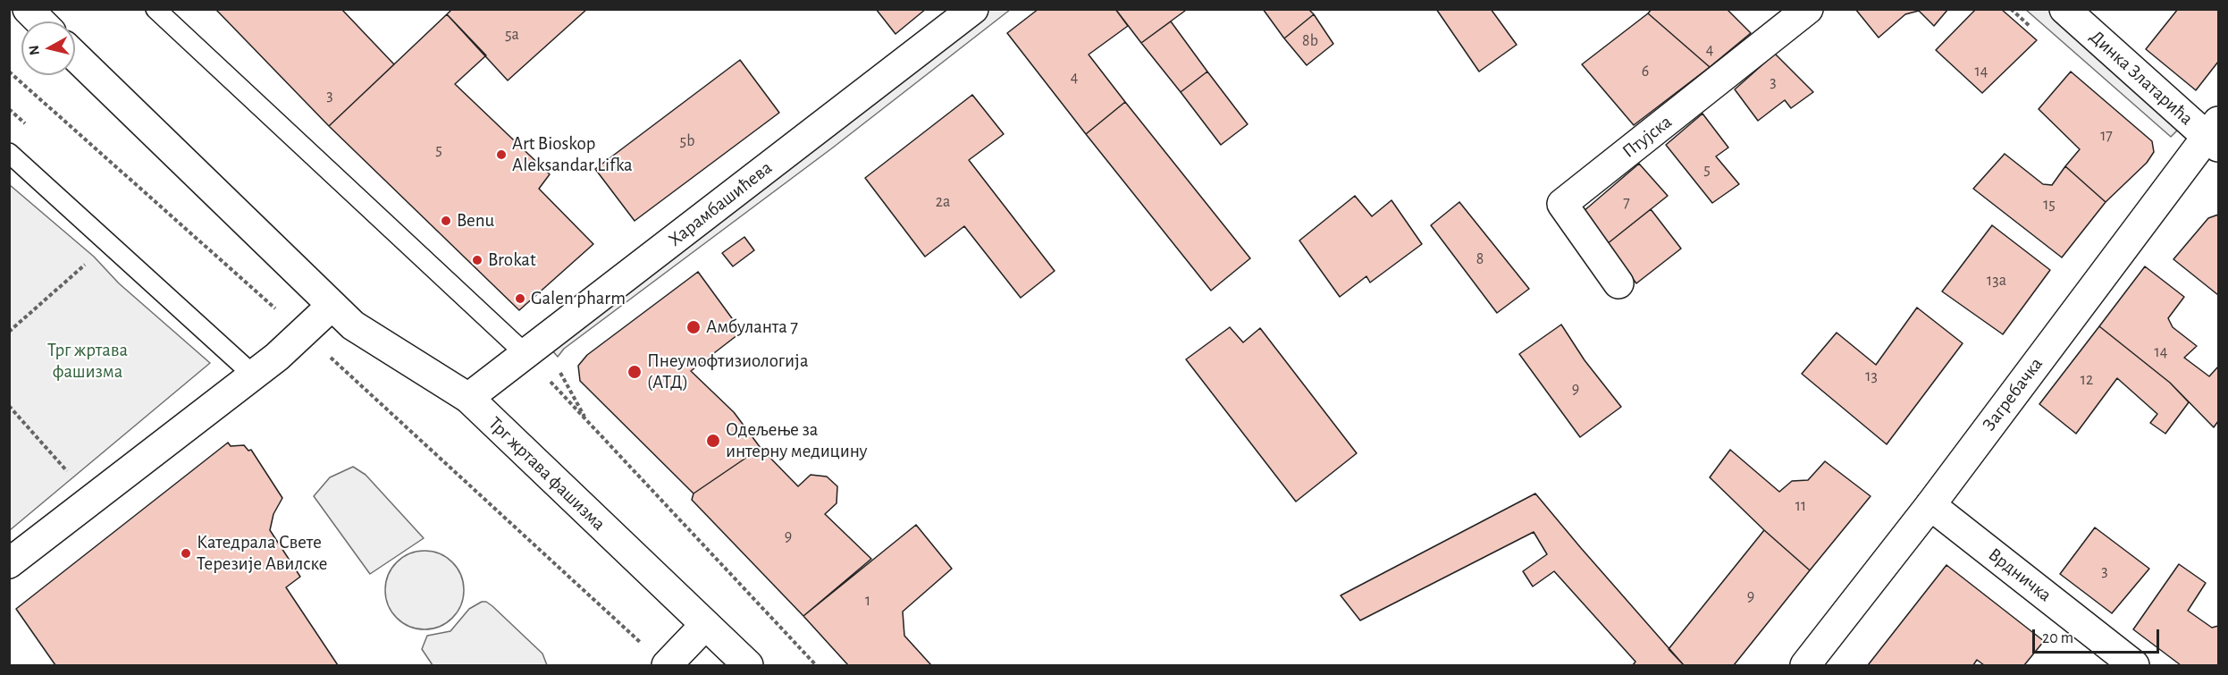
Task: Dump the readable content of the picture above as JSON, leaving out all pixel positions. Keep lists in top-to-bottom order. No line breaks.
{"streets":{"street":["Динка Златарића","Птујска","Харамбашићева","Загребачка","Трг жртава фашизма","Врдничка"]},"crossings":[["Динка Златарића","Загребачка"],["Харамбашићева","Трг жртава фашизма"],["Загребачка","Врдничка"]],"parks":["Трг жртава фашизма"],"places":["Art Bioskop Aleksandar Lifka","Benu","Brokat","Galen pharm","Амбуланта 7","Пнеумофтизиологија (АТД)","Одељење за интерну медицину","Катедрала Свете Терезије Авилске"],"house_numbers":["5a","8b","4","6","14","4","3","3","17","5b","5","5","2a","7","15","8","13a","14","13","12","9","11","9","3","9","1"],"scale_bar":"20 m","north":"left"}
